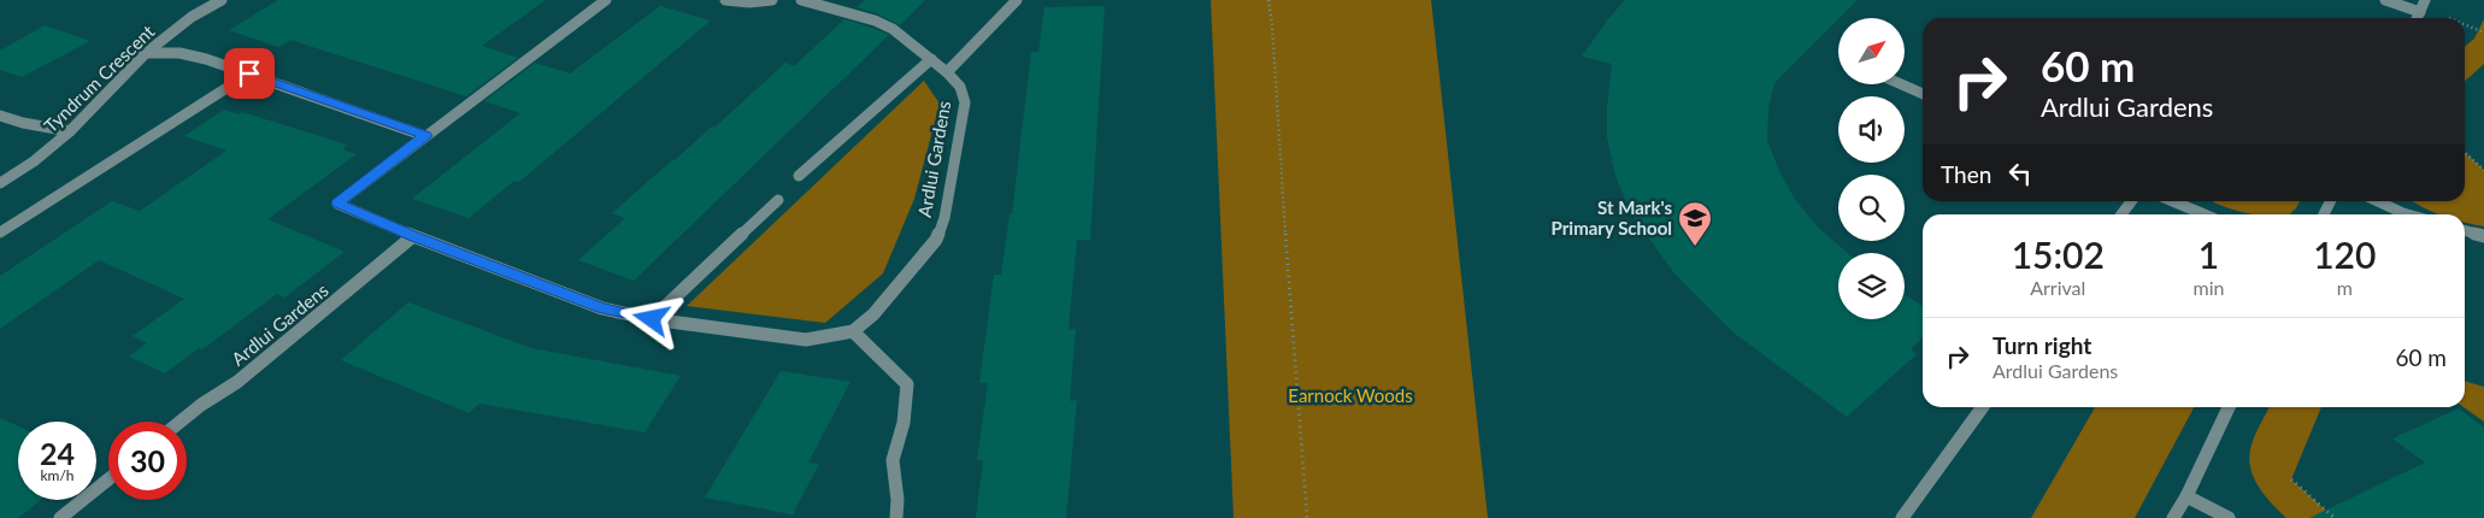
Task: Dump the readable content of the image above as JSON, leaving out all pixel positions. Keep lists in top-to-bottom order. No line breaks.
{"streets":{"street":["Tyndrum Crescent","Ardlui Gardens"]},"parks":["Earnock Woods"],"places":{"school or university":["St Mark's Primary School"]},"north":"top right","page":{"turn":["60 m","Ardlui Gardens"],"then":"Then","eta":["15:02","Arrival","1","min","120","m"],"list":[{"name":"Turn right","note":"Ardlui Gardens","value":"60 m"}],"speed":"24 km/h","limit":"30"}}
